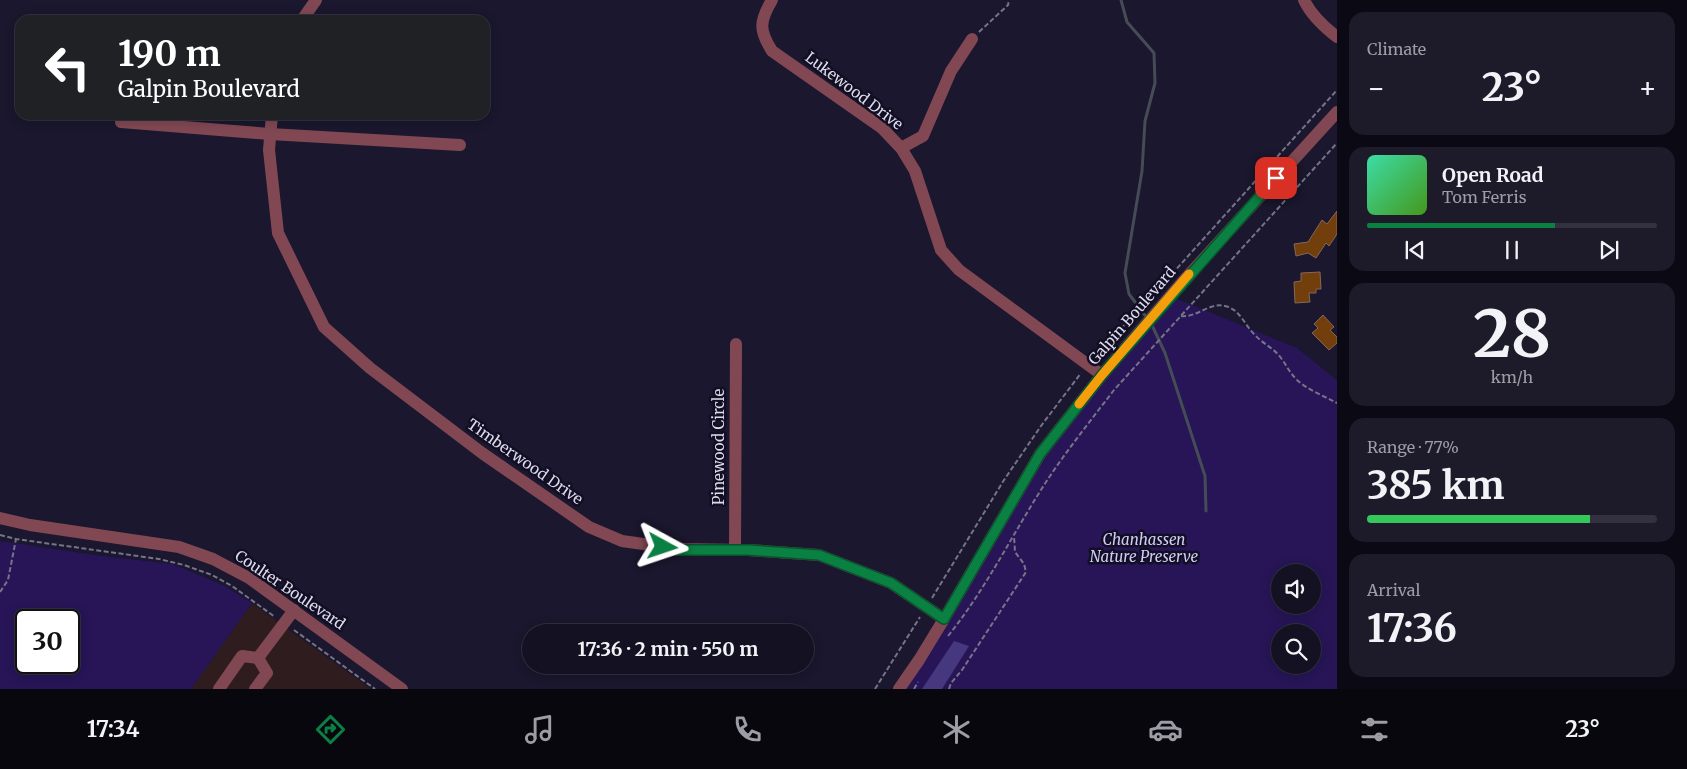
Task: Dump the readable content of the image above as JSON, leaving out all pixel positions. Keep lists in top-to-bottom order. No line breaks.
{"streets":{"street":["Lukewood Drive","Galpin Boulevard","Pinewood Circle","Timberwood Drive","Coulter Boulevard"]},"crossings":[["Lukewood Drive","Galpin Boulevard"],["Galpin Boulevard","Timberwood Drive"],["Pinewood Circle","Timberwood Drive"]],"parks":["Chanhassen Nature Preserve"],"page":{"tile":["Climate",["28","km/h"],["Range · 77%","385 km"],["Arrival","17:36"]],"turn":["190 m","Galpin Boulevard"],"heat":["−","23°","+"],"song":["Open Road","Tom Ferris"],"limit":"30","trip":"17:36 · 2 min · 550 m","tabs":["17:34","23°"]}}
